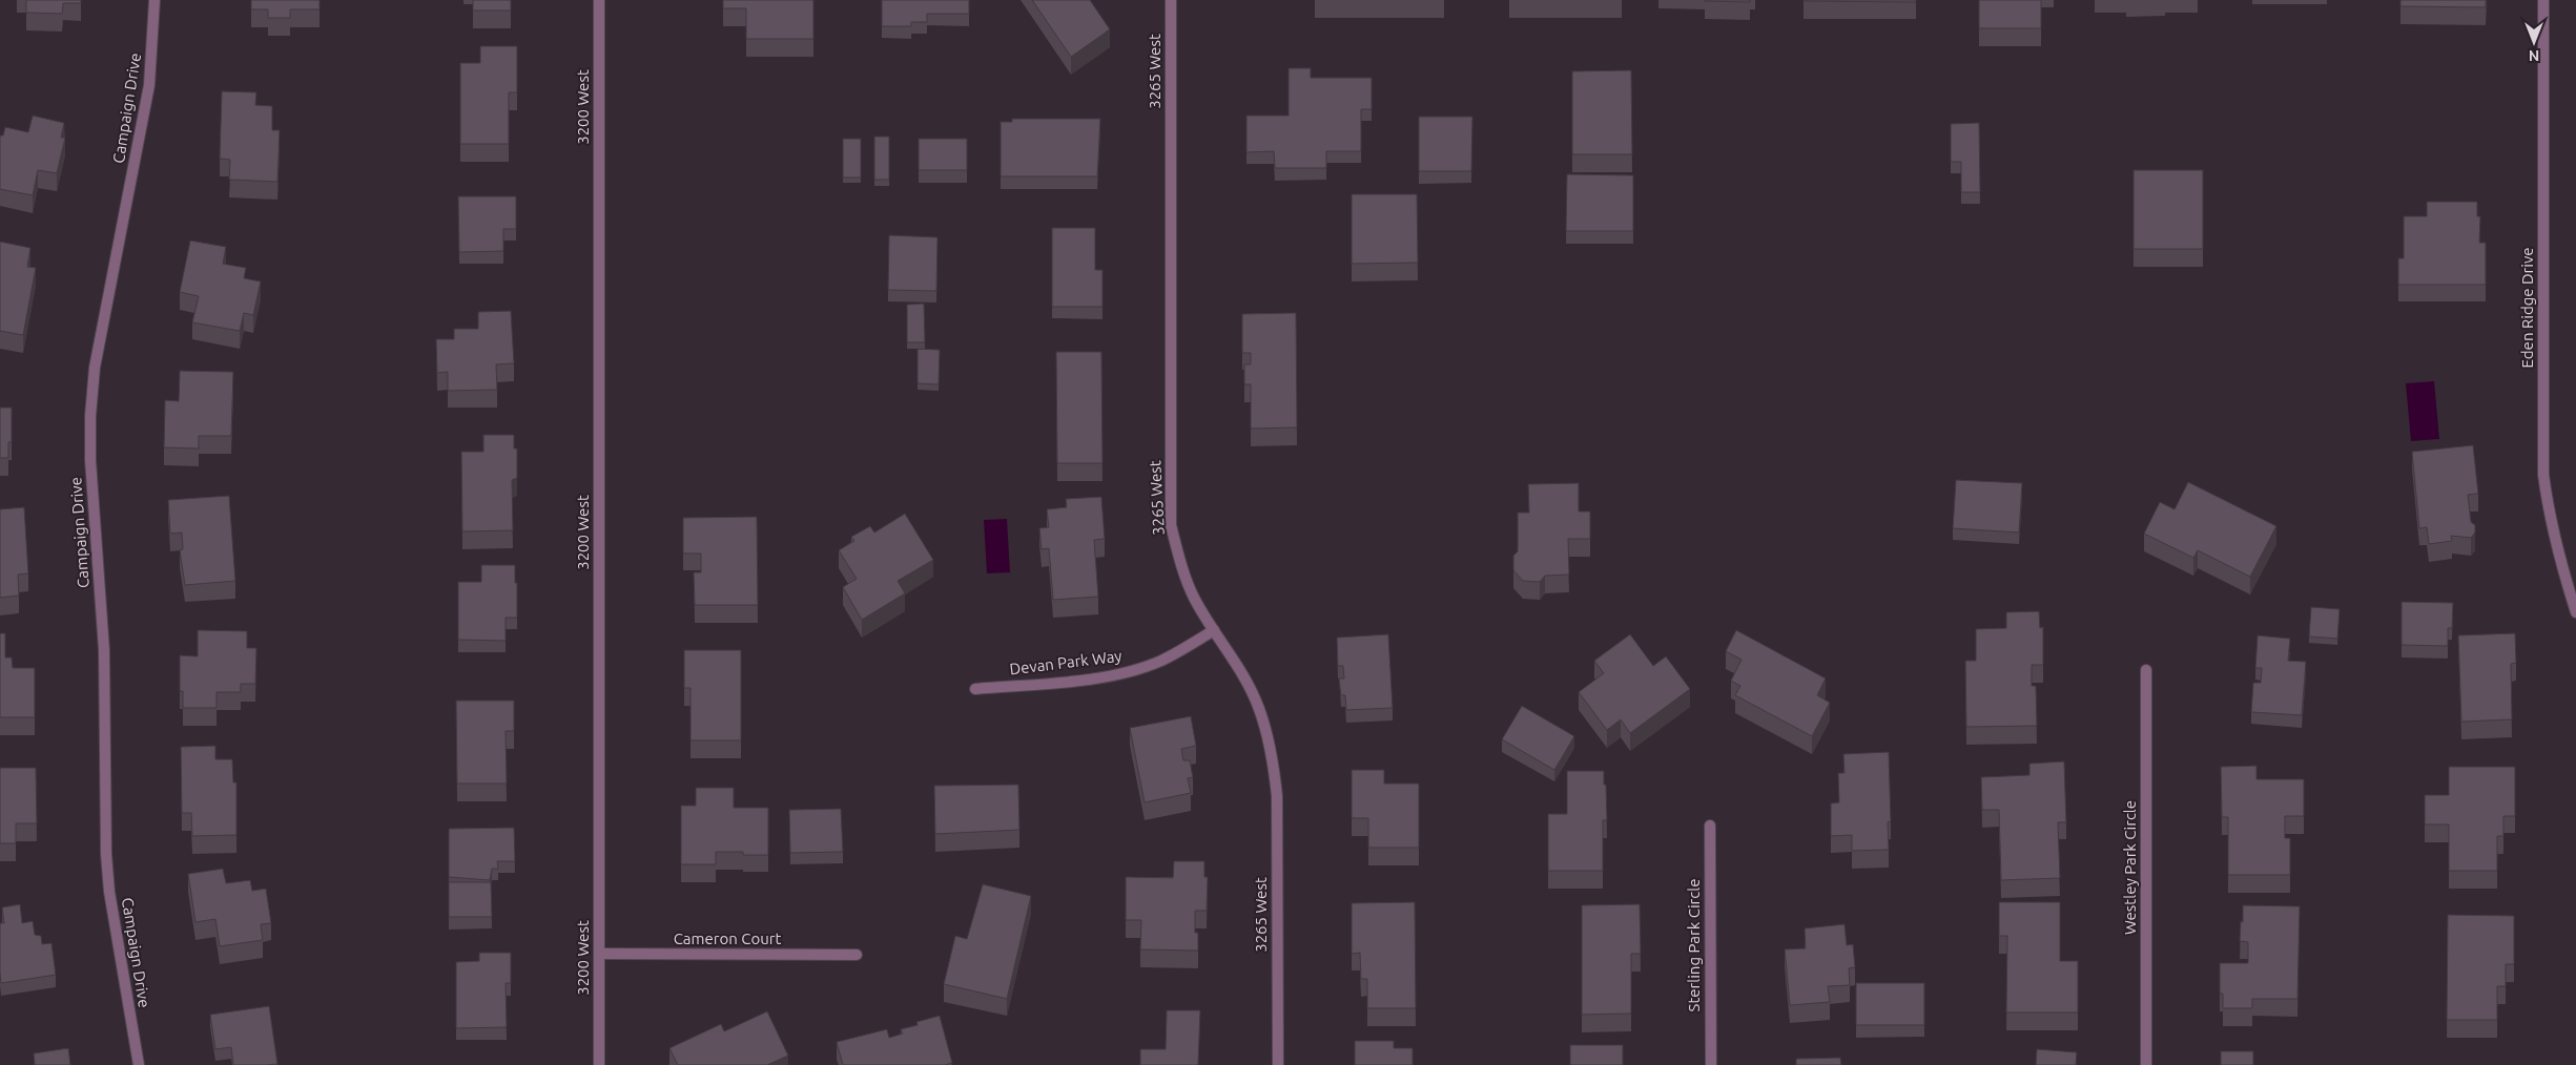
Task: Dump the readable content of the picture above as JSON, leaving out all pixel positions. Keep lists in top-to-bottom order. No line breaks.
{"streets":{"street":["3265 West","3200 West","Campaign Drive","Eden Ridge Drive","Devan Park Way","Westley Park Circle","Cameron Court","Sterling Park Circle"]},"crossings":[["3265 West","Devan Park Way"],["3200 West","Cameron Court"]],"north":"bottom"}
